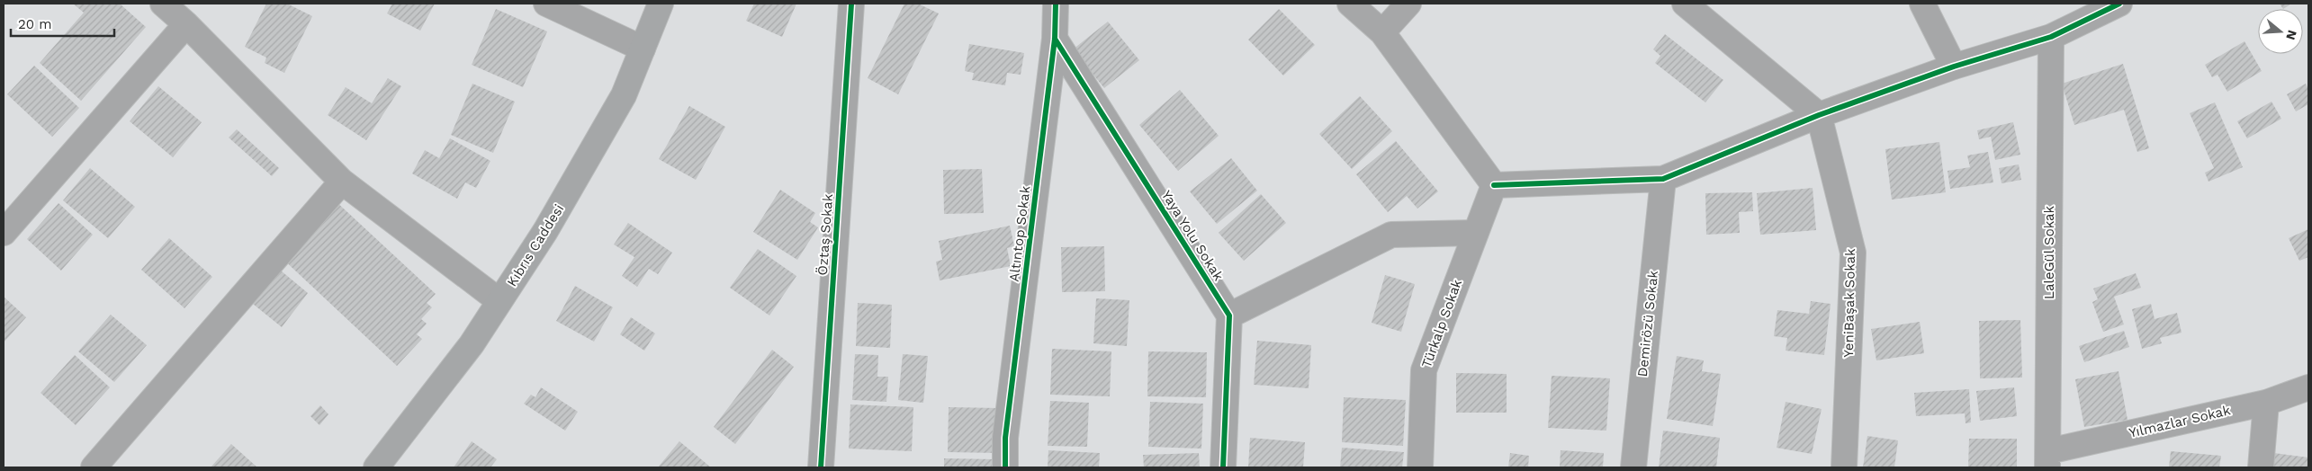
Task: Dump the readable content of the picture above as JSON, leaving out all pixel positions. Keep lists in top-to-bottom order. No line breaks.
{"streets":{"main road":["Kıbrıs Caddesi"],"street":["Altıntop Sokak","Öztaş Sokak","Yaya Yolu Sokak","LaleGül Sokak","YeniBaşak Sokak","Türkalp Sokak","Demirözü Sokak","Yılmazlar Sokak"]},"crossings":[["Altıntop Sokak","Yaya Yolu Sokak"],["LaleGül Sokak","Yılmazlar Sokak"]],"scale_bar":"20 m","north":"right"}
